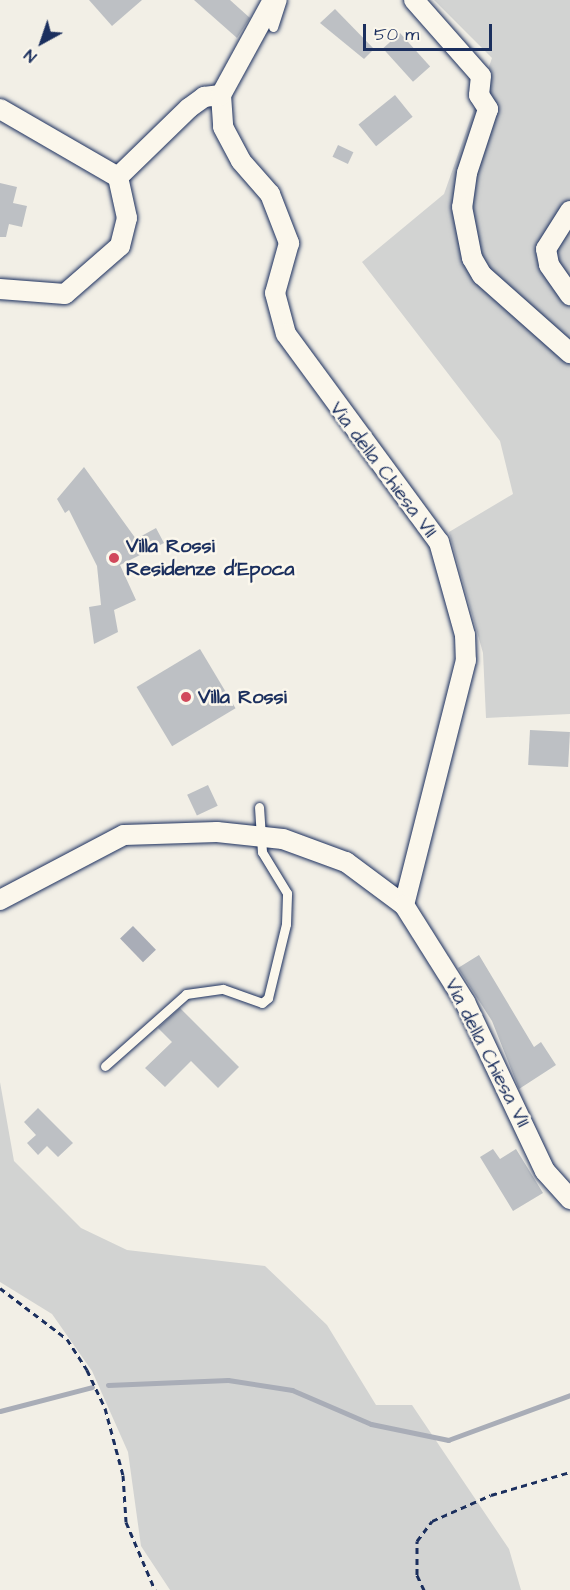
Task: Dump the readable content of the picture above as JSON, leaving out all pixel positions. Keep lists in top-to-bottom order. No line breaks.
{"streets":{"street":["Via della Chiesa VII"]},"places":["Villa Rossi Residenze d'Epoca","Villa Rossi"],"scale_bar":"50 m","north":"bottom left"}
